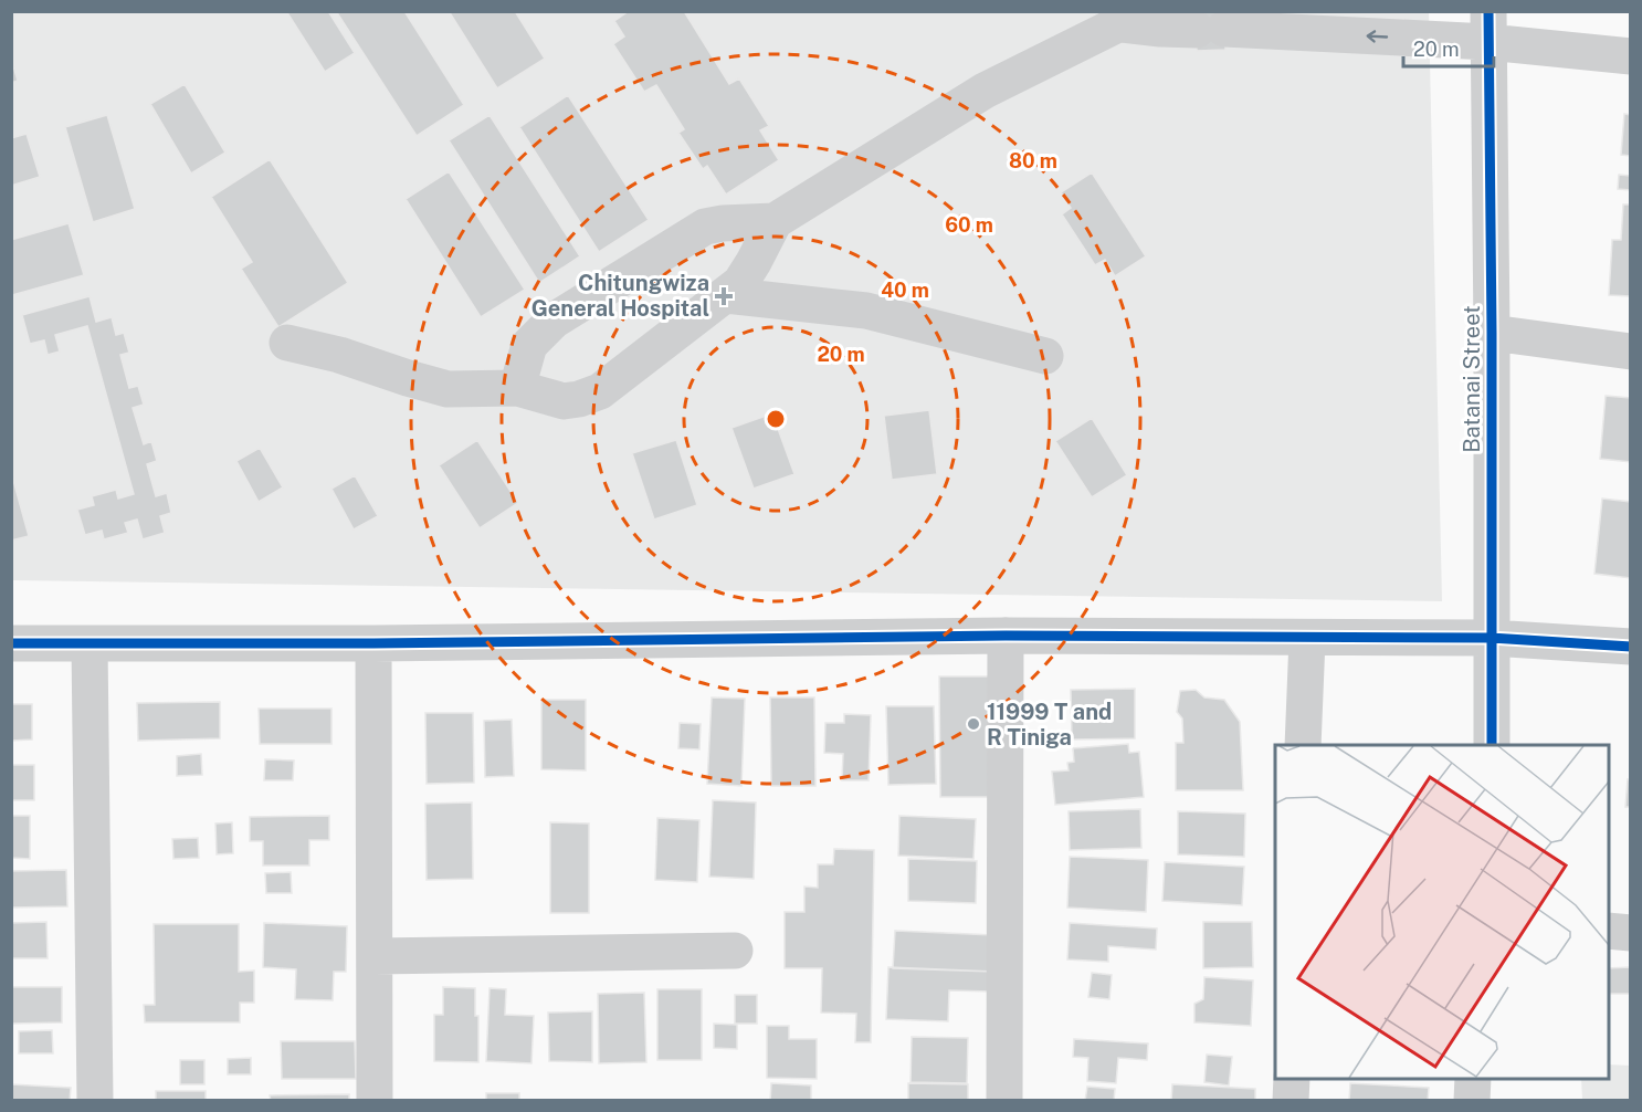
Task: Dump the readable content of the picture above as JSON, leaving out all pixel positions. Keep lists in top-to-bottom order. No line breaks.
{"streets":{"street":["Batanai Street"]},"places":{"health":["Chitungwiza General Hospital"],"other":["11999 T and R Tiniga"]},"scale_bar":"20 m","rings":["80 m","60 m","40 m","20 m"]}
